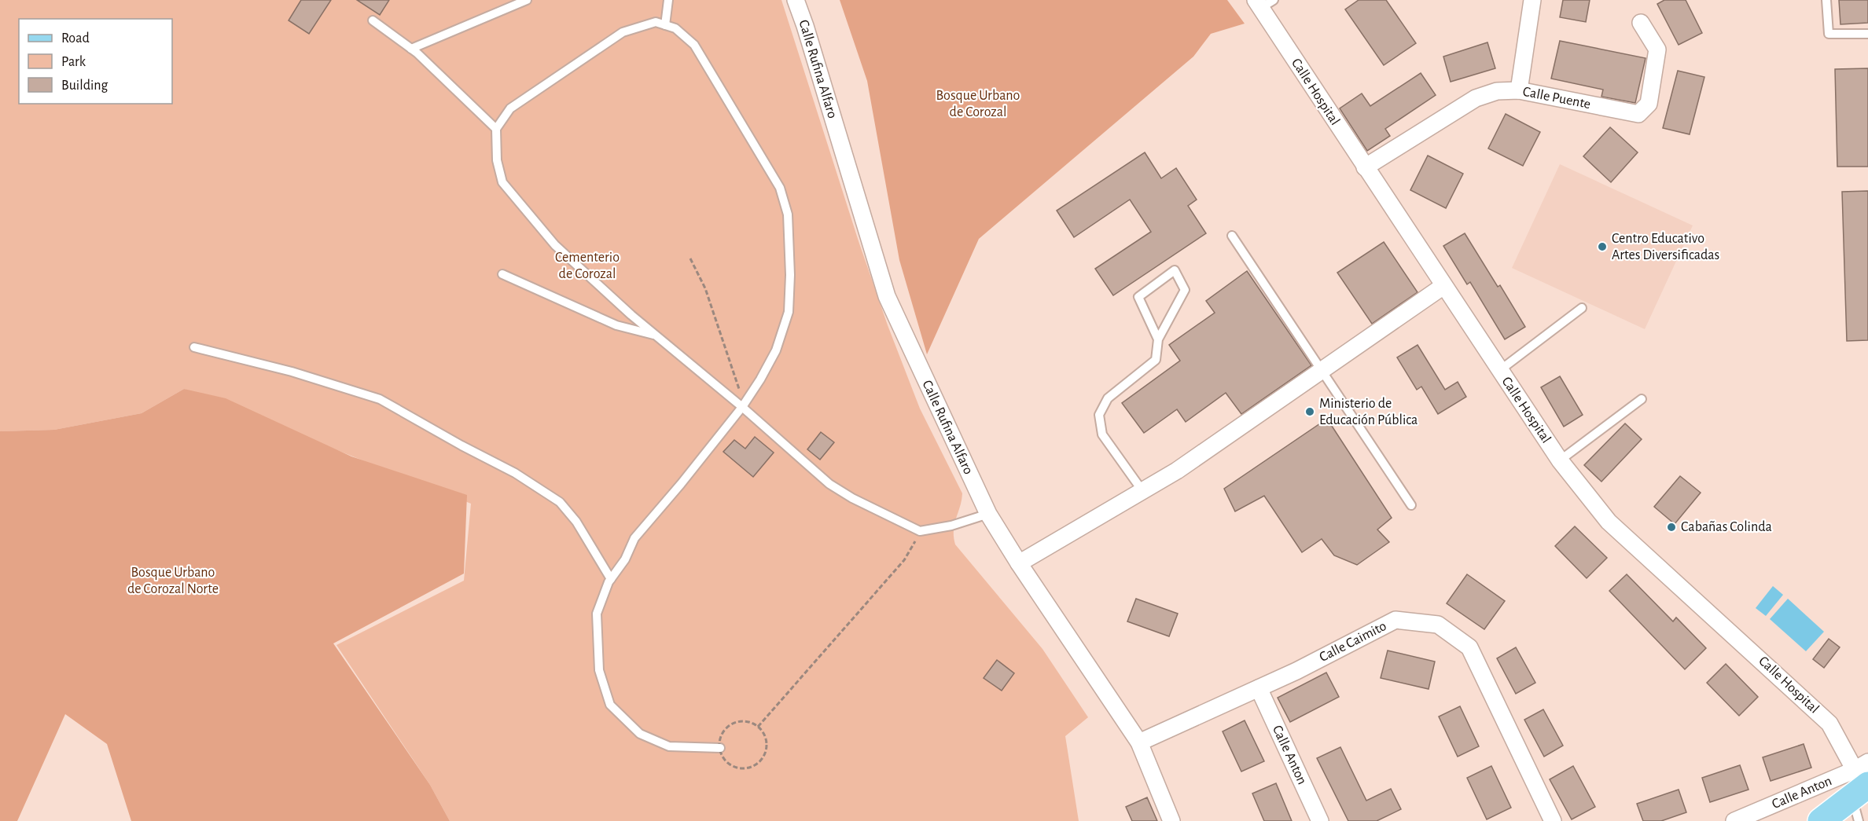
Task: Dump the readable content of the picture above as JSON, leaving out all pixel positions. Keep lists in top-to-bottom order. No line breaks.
{"streets":{"street":["Calle Rufina Alfaro","Calle Hospital","Calle Puente","Calle Caimito","Calle Anton"]},"crossings":[["Calle Rufina Alfaro","Calle Caimito"],["Calle Hospital","Calle Puente"],["Calle Hospital","Calle Anton"],["Calle Caimito","Calle Anton"]],"parks":["Bosque Urbano de Corozal","Cementerio de Corozal","Bosque Urbano de Corozal Norte"],"places":["Centro Educativo Artes Diversificadas","Ministerio de Educación Pública","Cabañas Colinda"],"legend":["Road","Park","Building"]}
